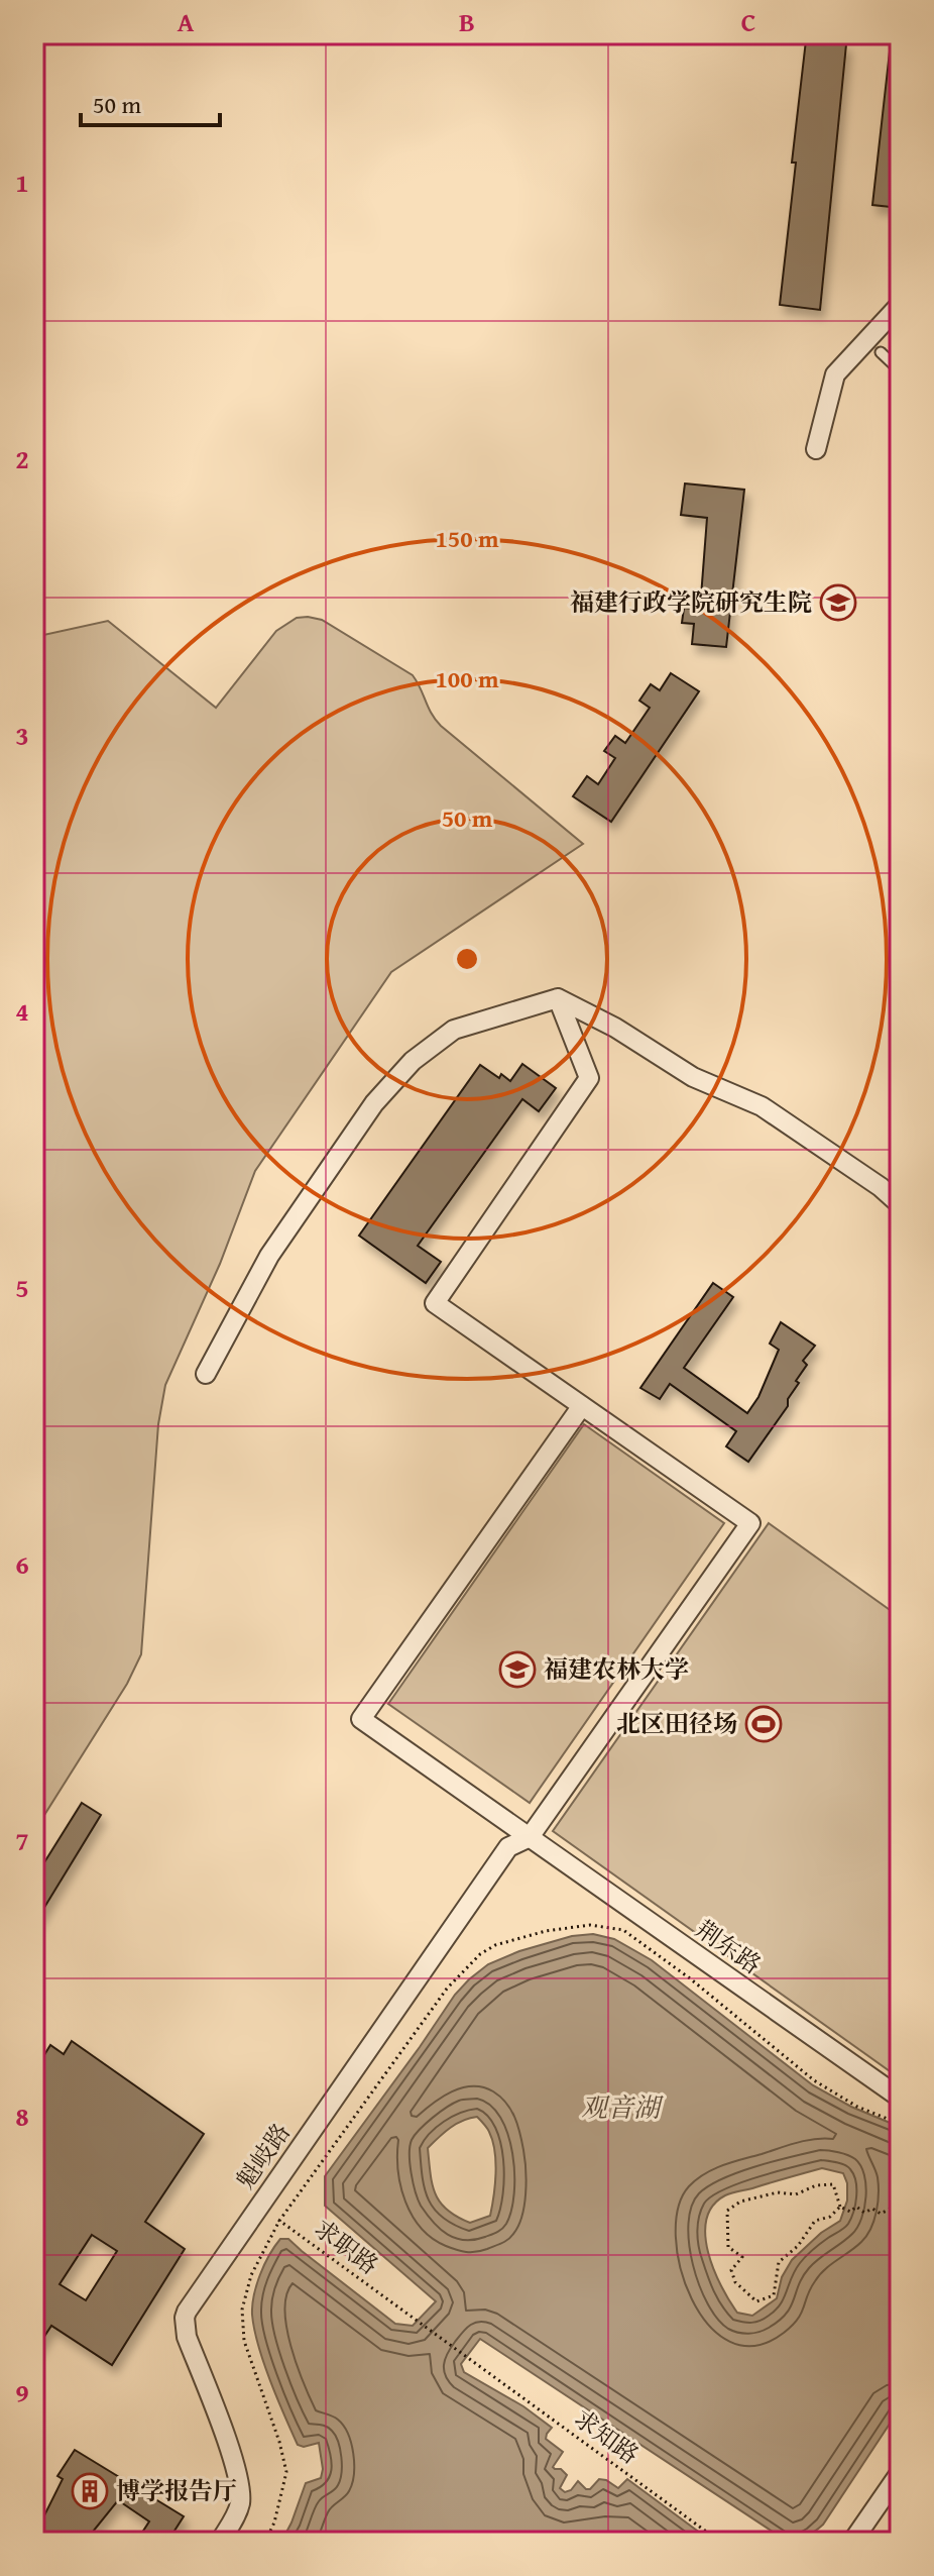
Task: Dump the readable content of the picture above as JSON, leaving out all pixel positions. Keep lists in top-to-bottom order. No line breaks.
{"streets":{"street":["荆东路","魁岐路"],"path":["求职路","求知路"]},"crossings":[["荆东路","魁岐路"],["魁岐路","求职路"],["求职路","求知路"]],"water":["观音湖"],"places":{"school or university":["福建行政学院研究生院","福建农林大学"],"sports":["北区田径场"],"building":["博学报告厅"]},"scale_bar":"50 m","grid":{"columns":["A","B","C"],"rows":["1","2","3","4","5","6","7","8","9"]},"rings":["150 m","100 m","50 m"]}
